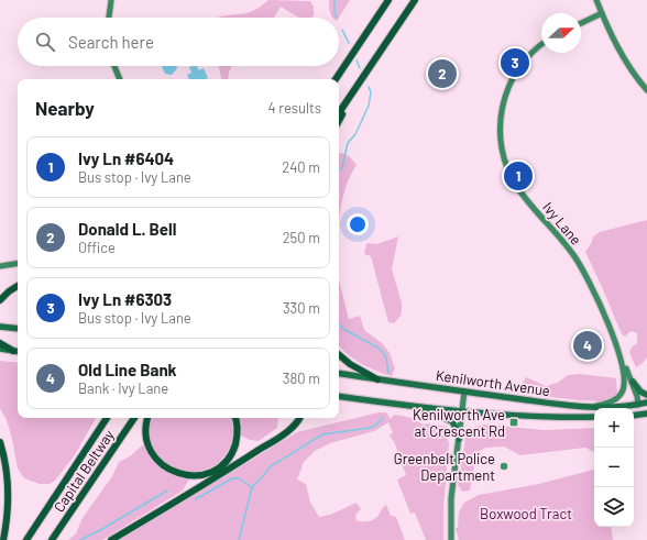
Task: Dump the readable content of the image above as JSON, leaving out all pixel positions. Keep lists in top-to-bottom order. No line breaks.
{"streets":{"highway":["Capital Beltway"],"main road":["Kenilworth Avenue"],"street":["Ivy Lane"]},"crossings":[["Ivy Lane","Kenilworth Avenue"]],"parks":["Boxwood Tract"],"places":{"transit":["Kenilworth Ave at Crescent Rd"],"other":["Greenbelt Police Department"]},"north":"right","page":{"search":"Search here","pins":["3","2","1","4"],"heading":["Nearby","4 results"],"list":[{"mark":"1","name":"Ivy Ln #6404","note":"Bus stop · Ivy Lane","value":"240 m"},{"mark":"2","name":"Donald L. Bell","note":"Office","value":"250 m"},{"mark":"3","name":"Ivy Ln #6303","note":"Bus stop · Ivy Lane","value":"330 m"},{"mark":"4","name":"Old Line Bank","note":"Bank · Ivy Lane","value":"380 m"}],"map_buttons":["+","−"]}}
